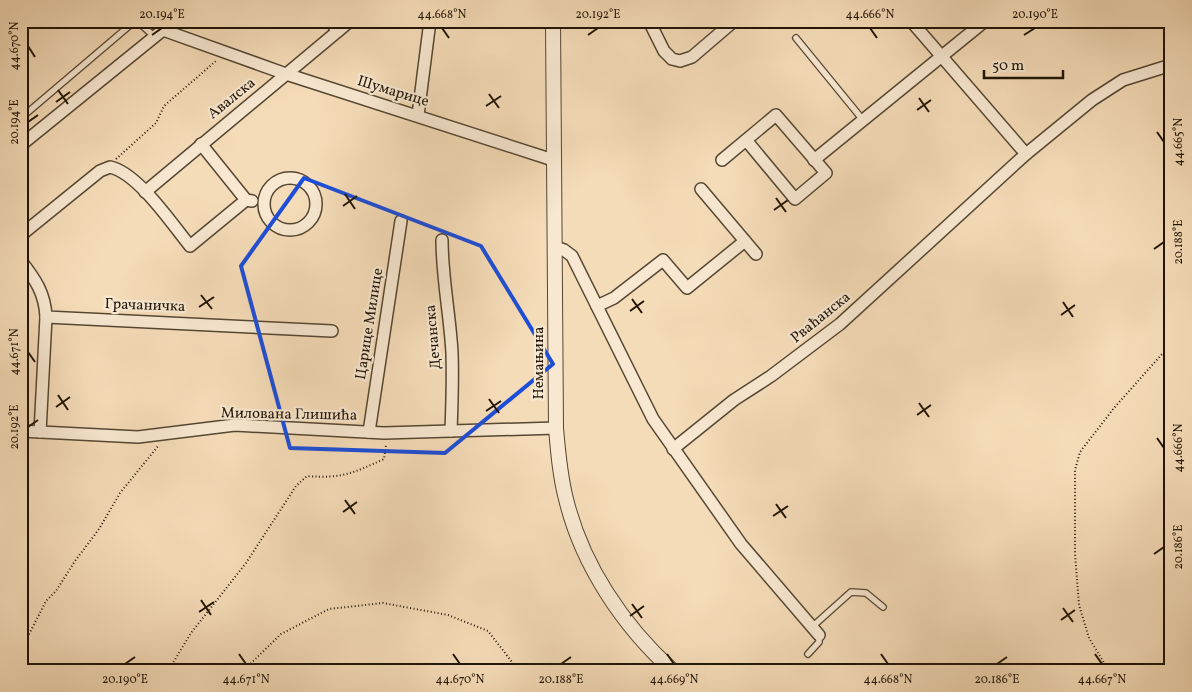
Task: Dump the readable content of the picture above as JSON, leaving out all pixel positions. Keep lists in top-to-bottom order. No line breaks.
{"streets":{"street":["Шумарице","Авалска","Грачаничка","Рваћанска","Царице Милице","Дечанска","Немањина","Милована Глишића"]},"crossings":[["Шумарице","Авалска"],["Шумарице","Немањина"],["Царице Милице","Милована Глишића"],["Дечанска","Милована Глишића"],["Немањина","Милована Глишића"]],"scale_bar":"50 m","coordinates":["20.194°E","44.668°N","20.192°E","44.666°N","20.190°E","44.670°N","44.665°N","20.188°E","44.671°N","20.186°E","44.669°N","44.667°N"]}
